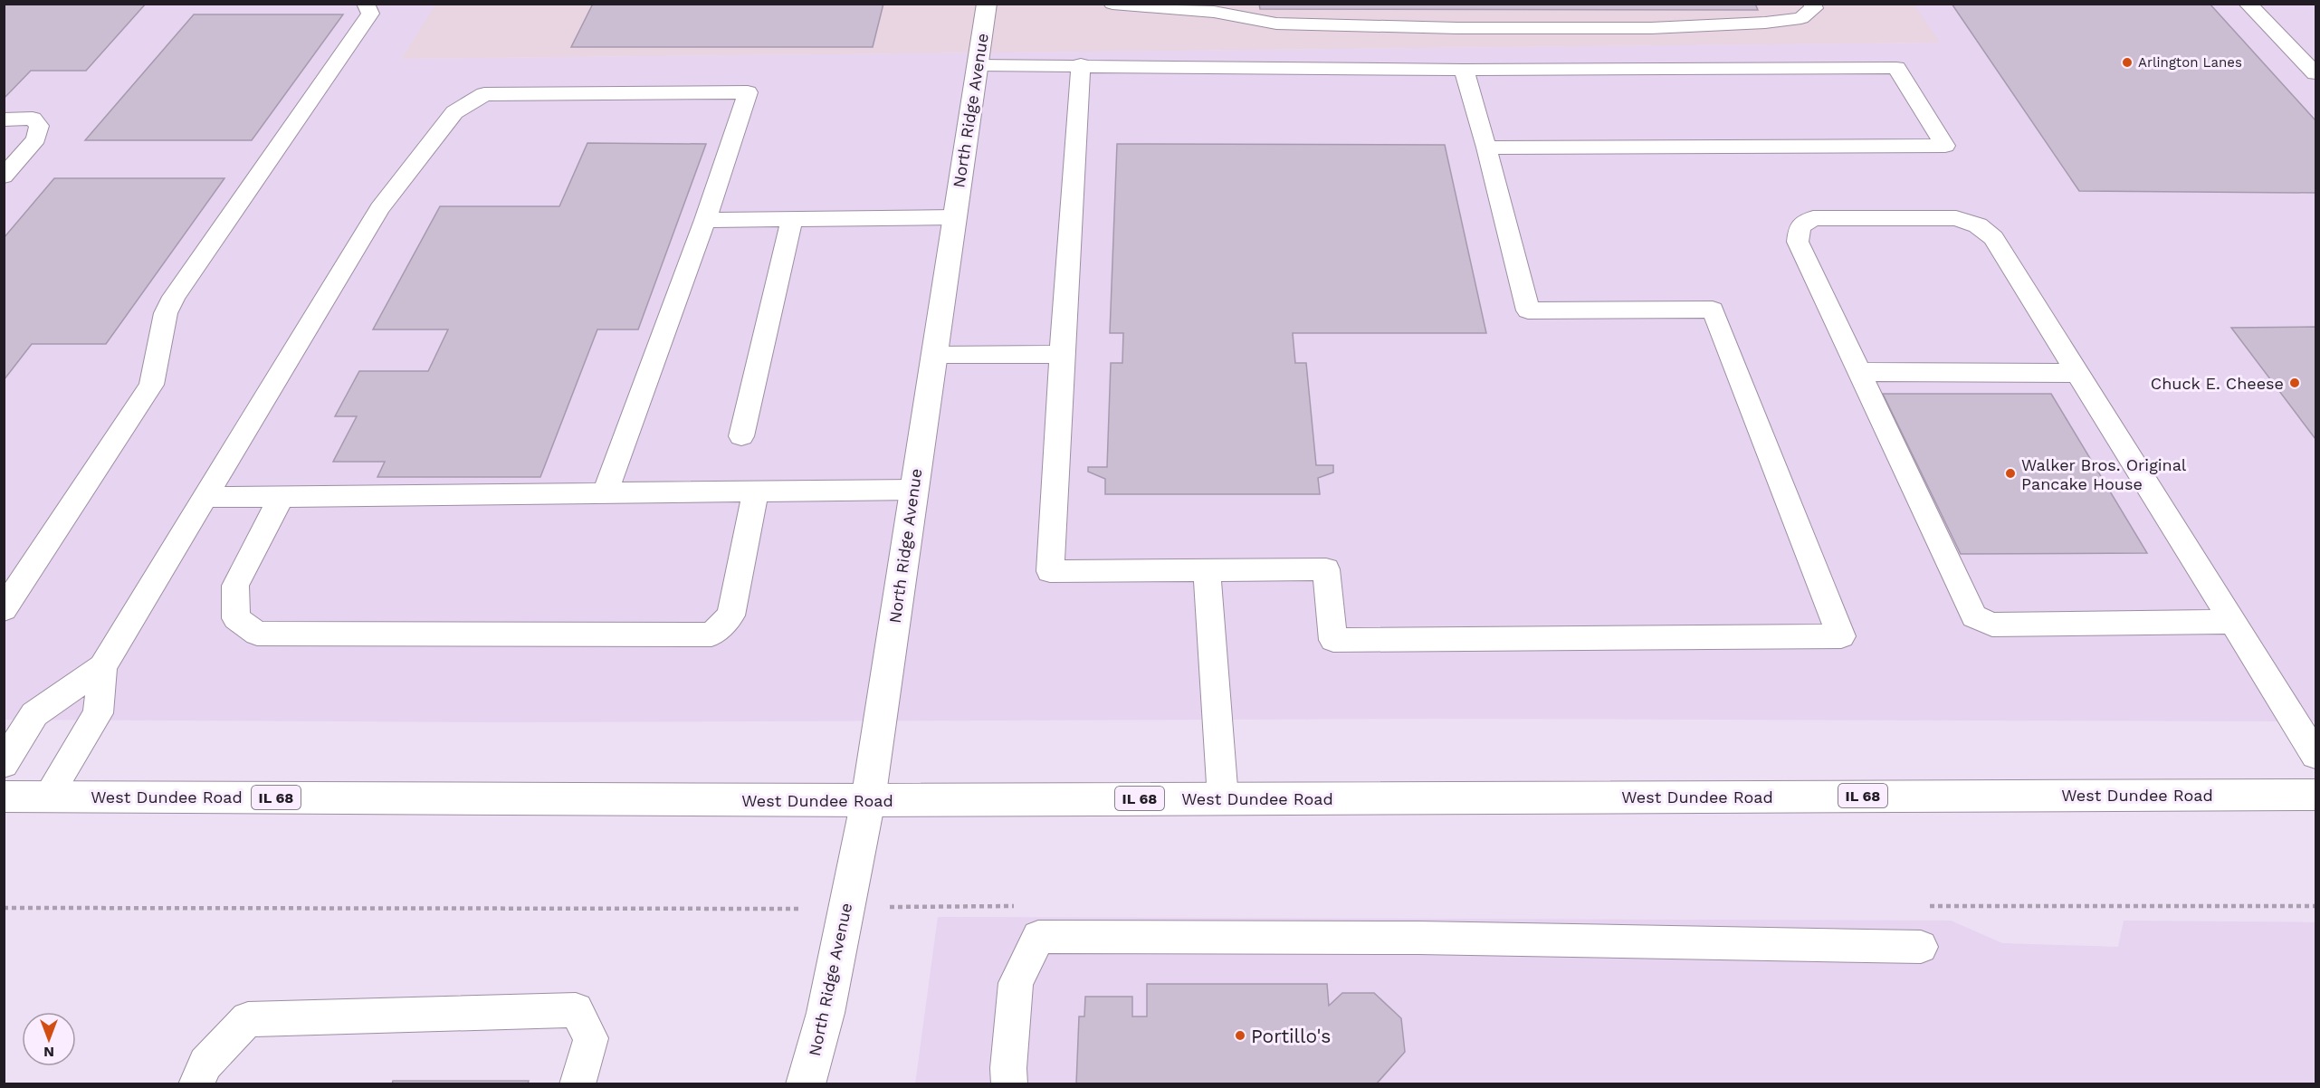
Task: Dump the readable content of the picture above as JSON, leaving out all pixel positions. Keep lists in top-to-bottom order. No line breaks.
{"streets":{"main road":["North Ridge Avenue","West Dundee Road","IL 68"]},"crossings":[["North Ridge Avenue","West Dundee Road"]],"places":["Arlington Lanes","Chuck E. Cheese","Walker Bros. Original Pancake House","Portillo's"],"north":"bottom"}
